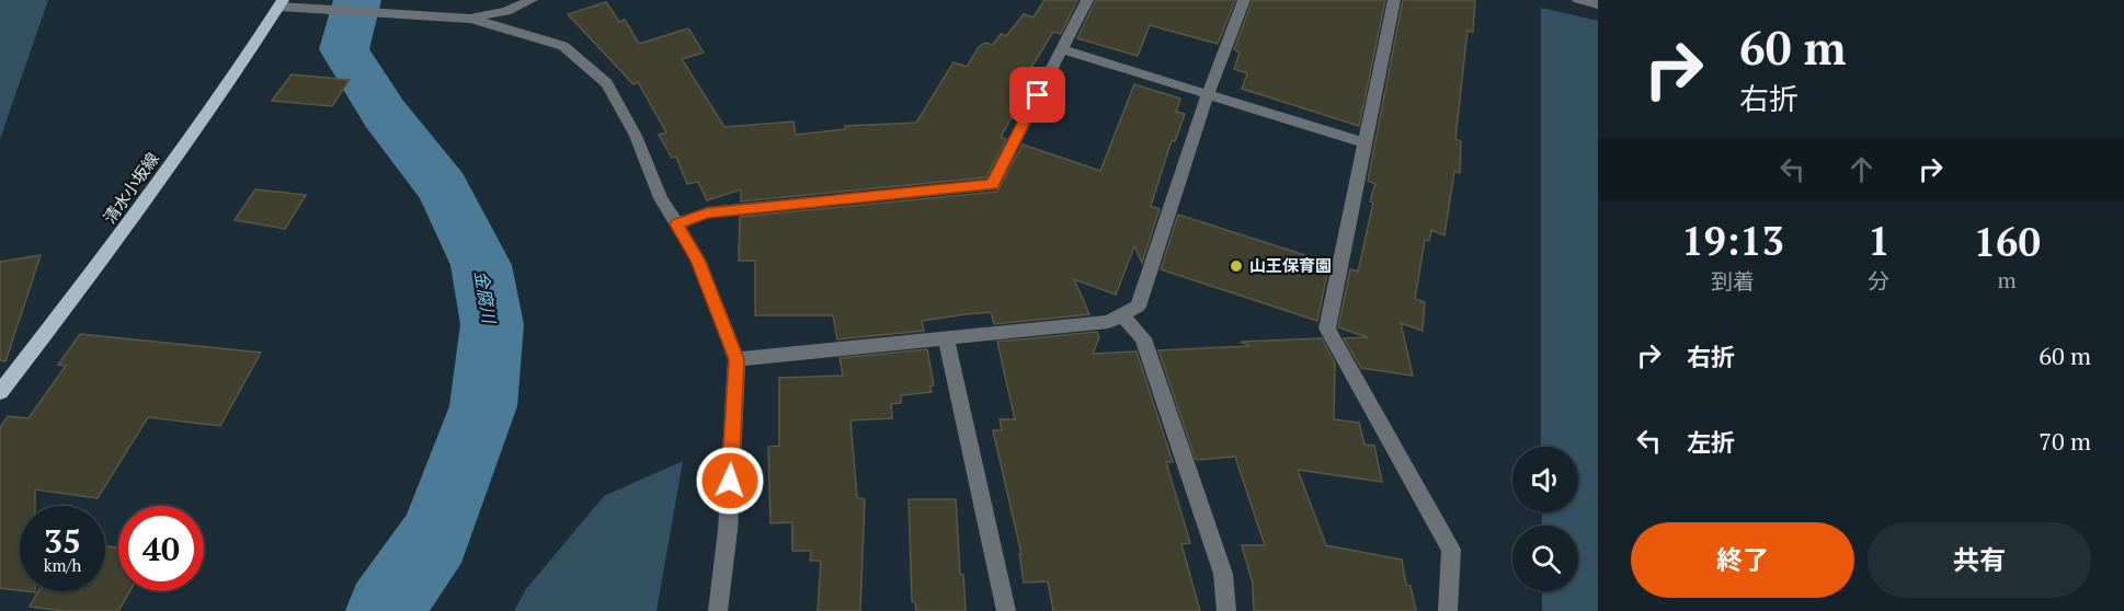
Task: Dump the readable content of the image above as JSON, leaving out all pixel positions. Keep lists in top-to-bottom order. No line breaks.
{"streets":{"main road":["清水小坂線"]},"water":["金腐川"],"places":["山王保育園"],"page":{"turn":["60 m","右折"],"eta":["19:13","到着","1","分","160","m"],"list":[{"name":"右折","value":"60 m"},{"name":"左折","value":"70 m"}],"speed":"35 km/h","limit":"40","buttons":["終了","共有"]}}
